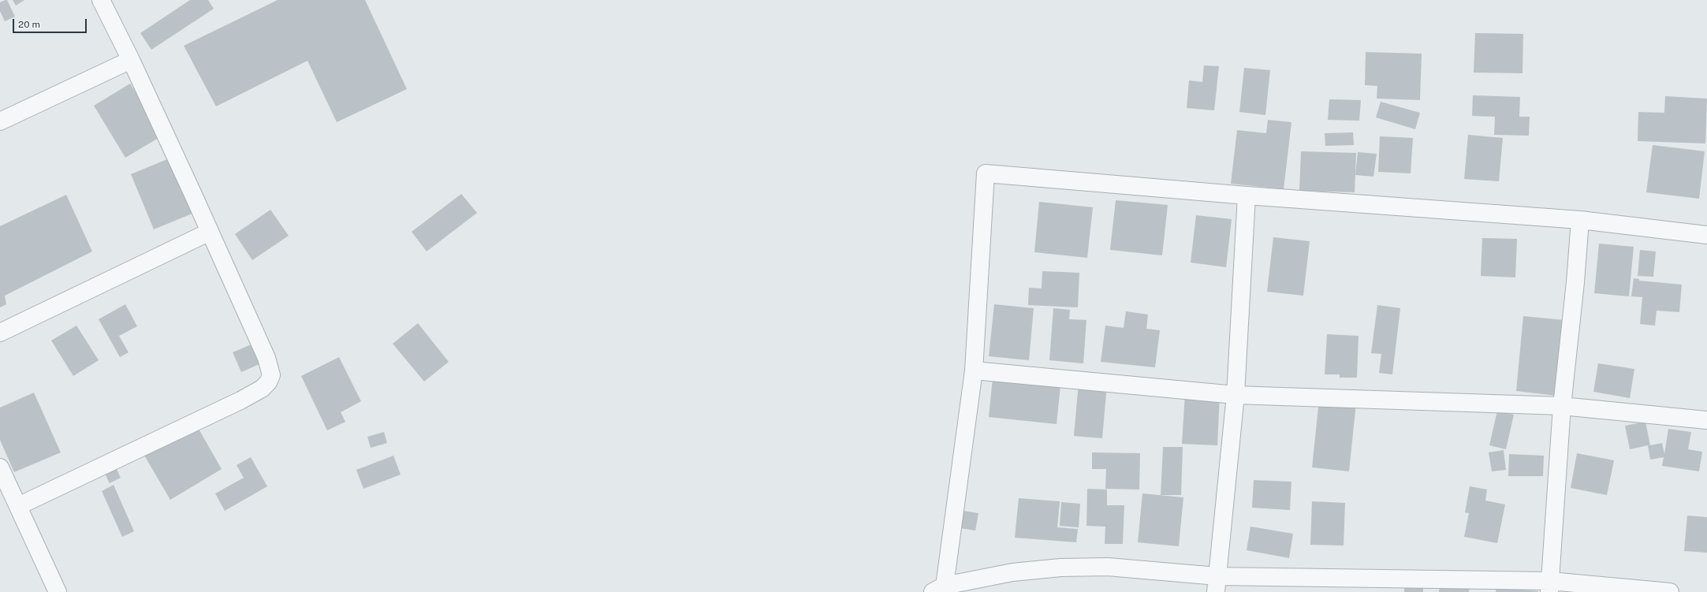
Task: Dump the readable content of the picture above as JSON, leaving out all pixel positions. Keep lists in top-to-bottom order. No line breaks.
{"scale_bar":"20 m"}
